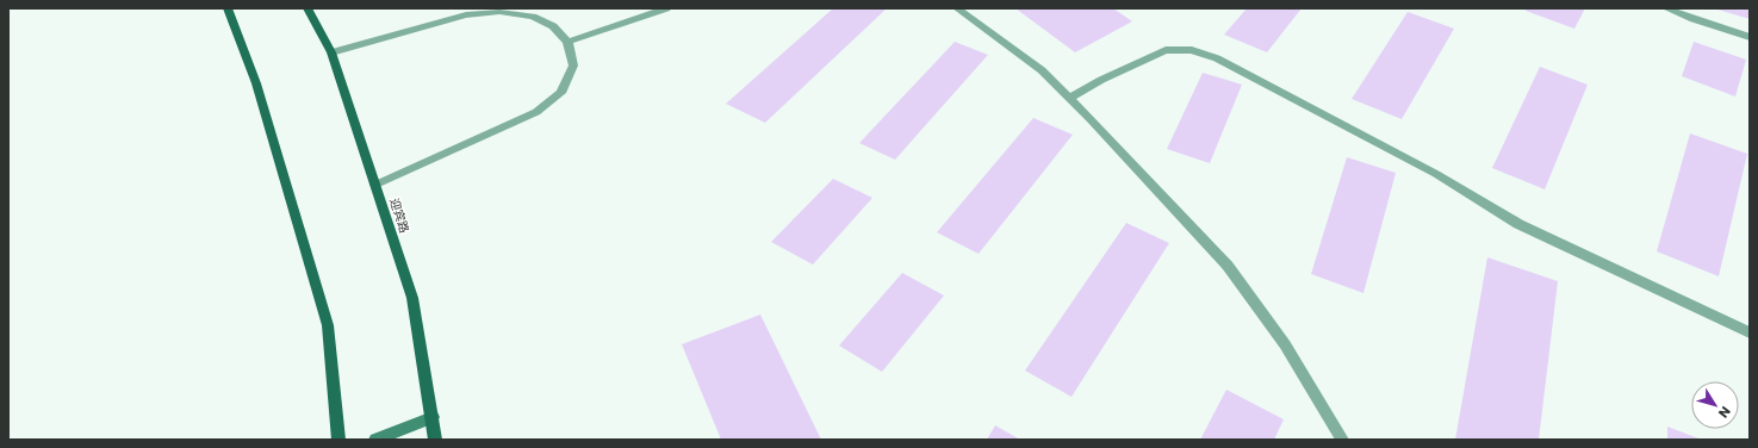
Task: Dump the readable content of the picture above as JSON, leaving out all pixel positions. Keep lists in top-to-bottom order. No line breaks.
{"streets":{"main road":["迎宾路"]},"north":"bottom right"}
